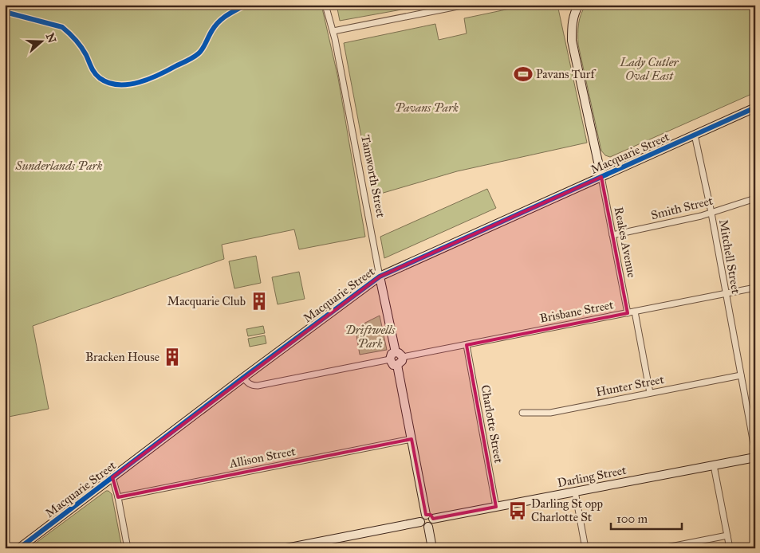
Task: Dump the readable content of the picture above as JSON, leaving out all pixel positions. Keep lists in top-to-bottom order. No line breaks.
{"streets":{"street":["Macquarie Street","Tamworth Street","Smith Street","Reakes Avenue","Mitchell Street","Brisbane Street","Hunter Street","Charlotte Street","Allison Street","Darling Street"]},"crossings":[["Macquarie Street","Tamworth Street"],["Macquarie Street","Reakes Avenue"],["Macquarie Street","Mitchell Street"],["Tamworth Street","Brisbane Street"],["Smith Street","Reakes Avenue"],["Smith Street","Mitchell Street"],["Reakes Avenue","Brisbane Street"],["Mitchell Street","Brisbane Street"],["Mitchell Street","Hunter Street"],["Brisbane Street","Charlotte Street"],["Charlotte Street","Darling Street"]],"parks":["Lady Cutler Oval East","Pavans Park","Sunderlands Park","Driftwells Park"],"places":{"sports":["Pavans Turf"],"building":["Macquarie Club","Bracken House"],"bus stop":["Darling St opp Charlotte St"]},"scale_bar":"100 m","north":"right"}
